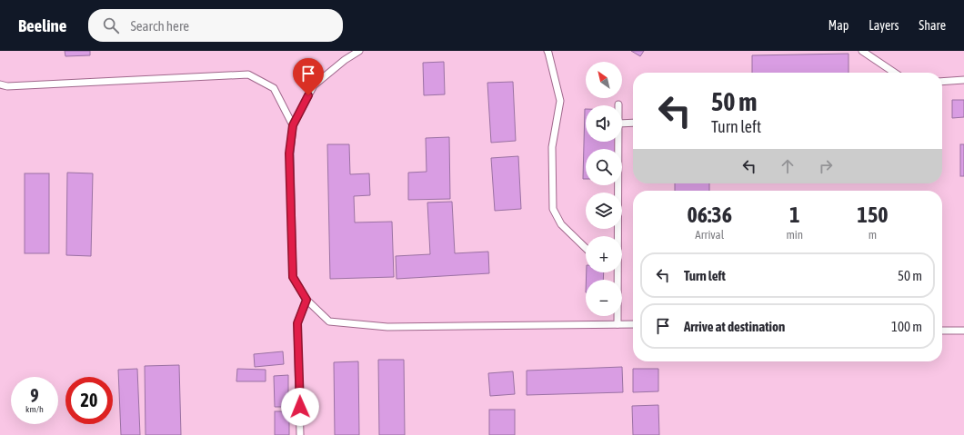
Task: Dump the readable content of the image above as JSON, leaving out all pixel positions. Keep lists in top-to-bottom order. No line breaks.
{"north":"top left","page":{"header":"Beeline","search":"Search here","nav":["Map","Layers","Share"],"map_buttons":["+","−"],"turn":["50 m","Turn left"],"eta":["06:36","Arrival","1","min","150","m"],"list":[{"name":"Turn left","value":"50 m"},{"name":"Arrive at destination","value":"100 m"}],"speed":"9 km/h","limit":"20"}}
